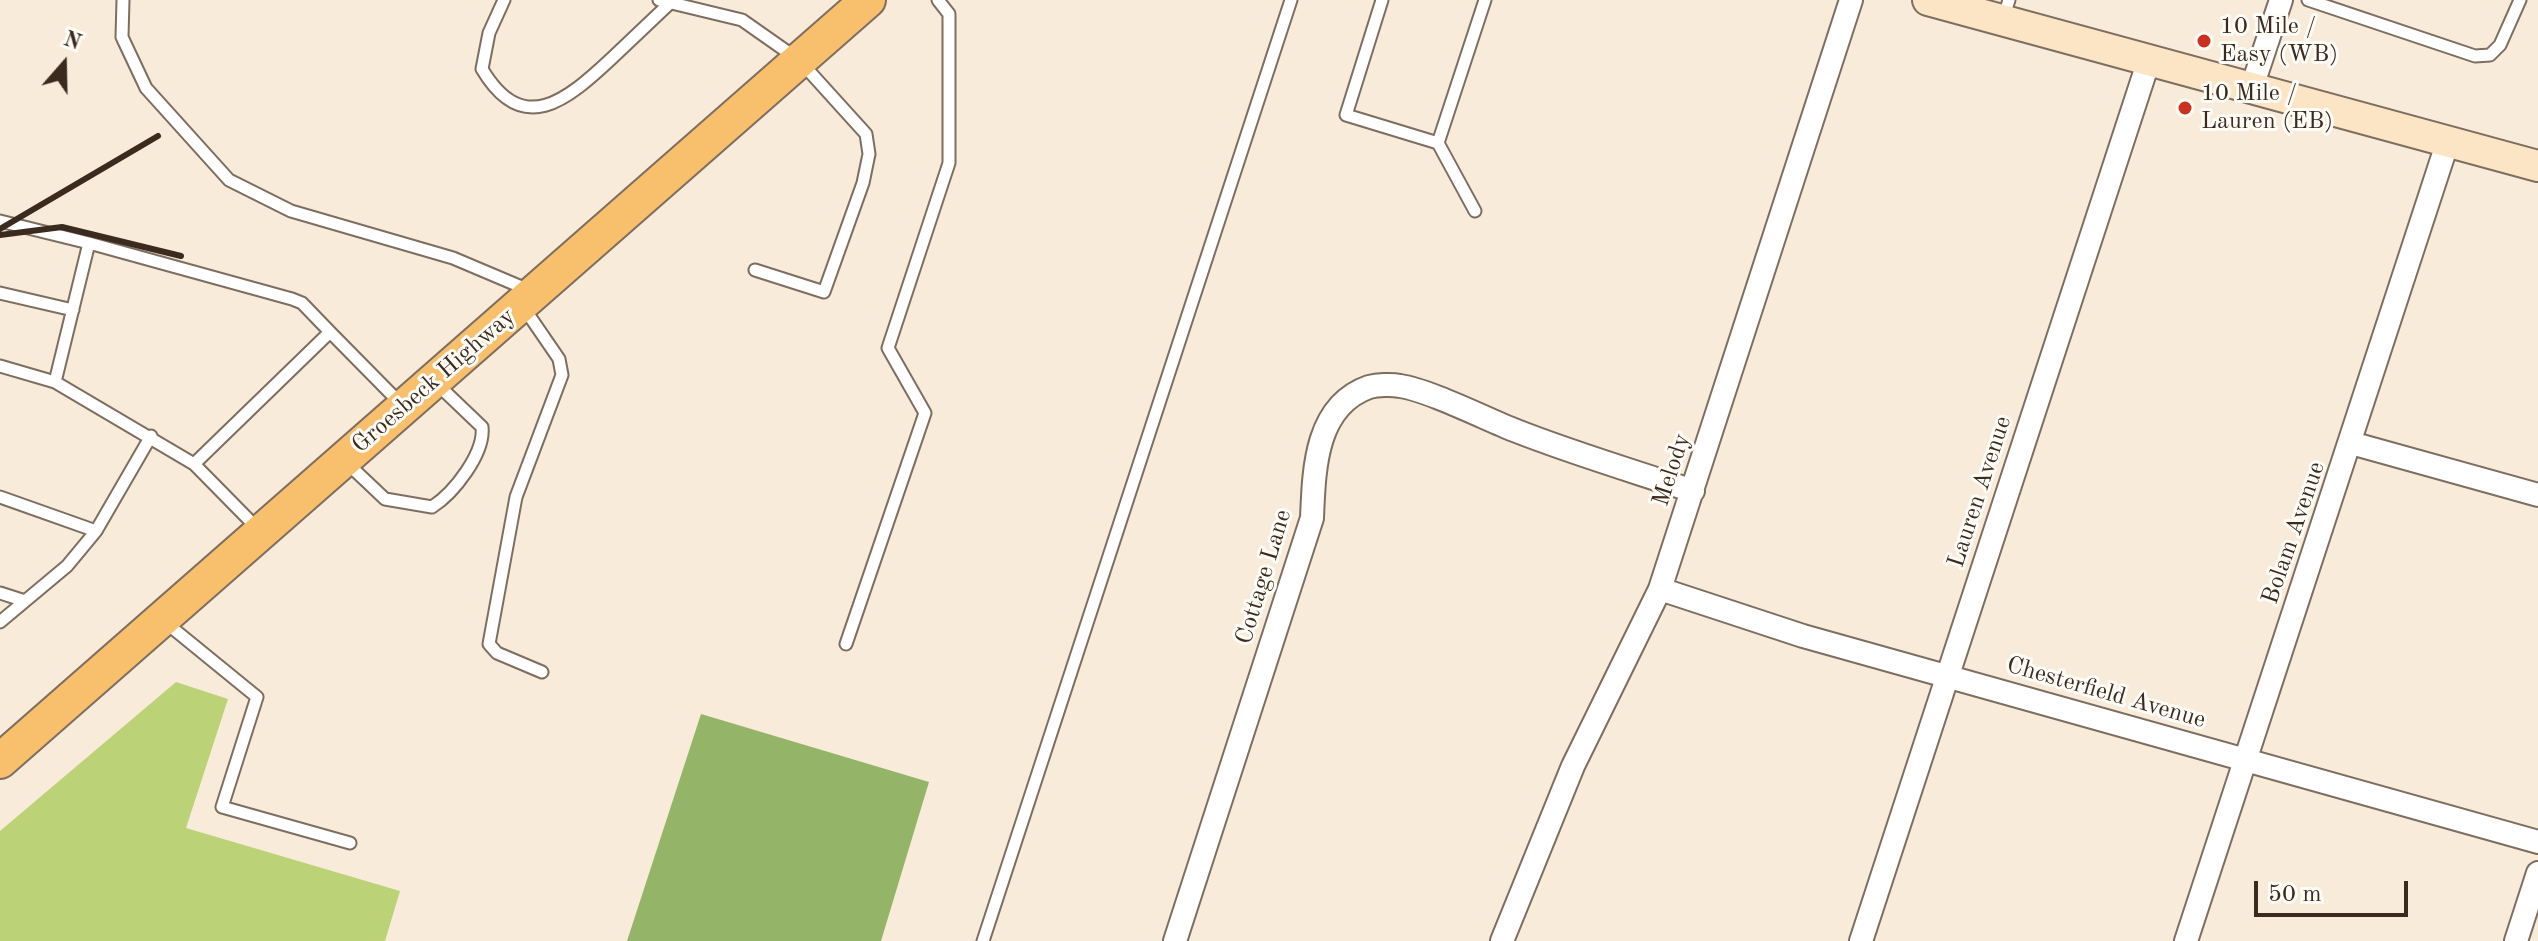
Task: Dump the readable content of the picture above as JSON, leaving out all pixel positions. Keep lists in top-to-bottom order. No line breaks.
{"streets":{"main road":["Groesbeck Highway"],"street":["Melody","Lauren Avenue","Bolam Avenue","Cottage Lane","Chesterfield Avenue"]},"crossings":[["Melody","Cottage Lane"],["Melody","Chesterfield Avenue"],["Lauren Avenue","Chesterfield Avenue"],["Bolam Avenue","Chesterfield Avenue"]],"places":["10 Mile / Easy (WB)","10 Mile / Lauren (EB)"],"scale_bar":"50 m","north":"top"}
